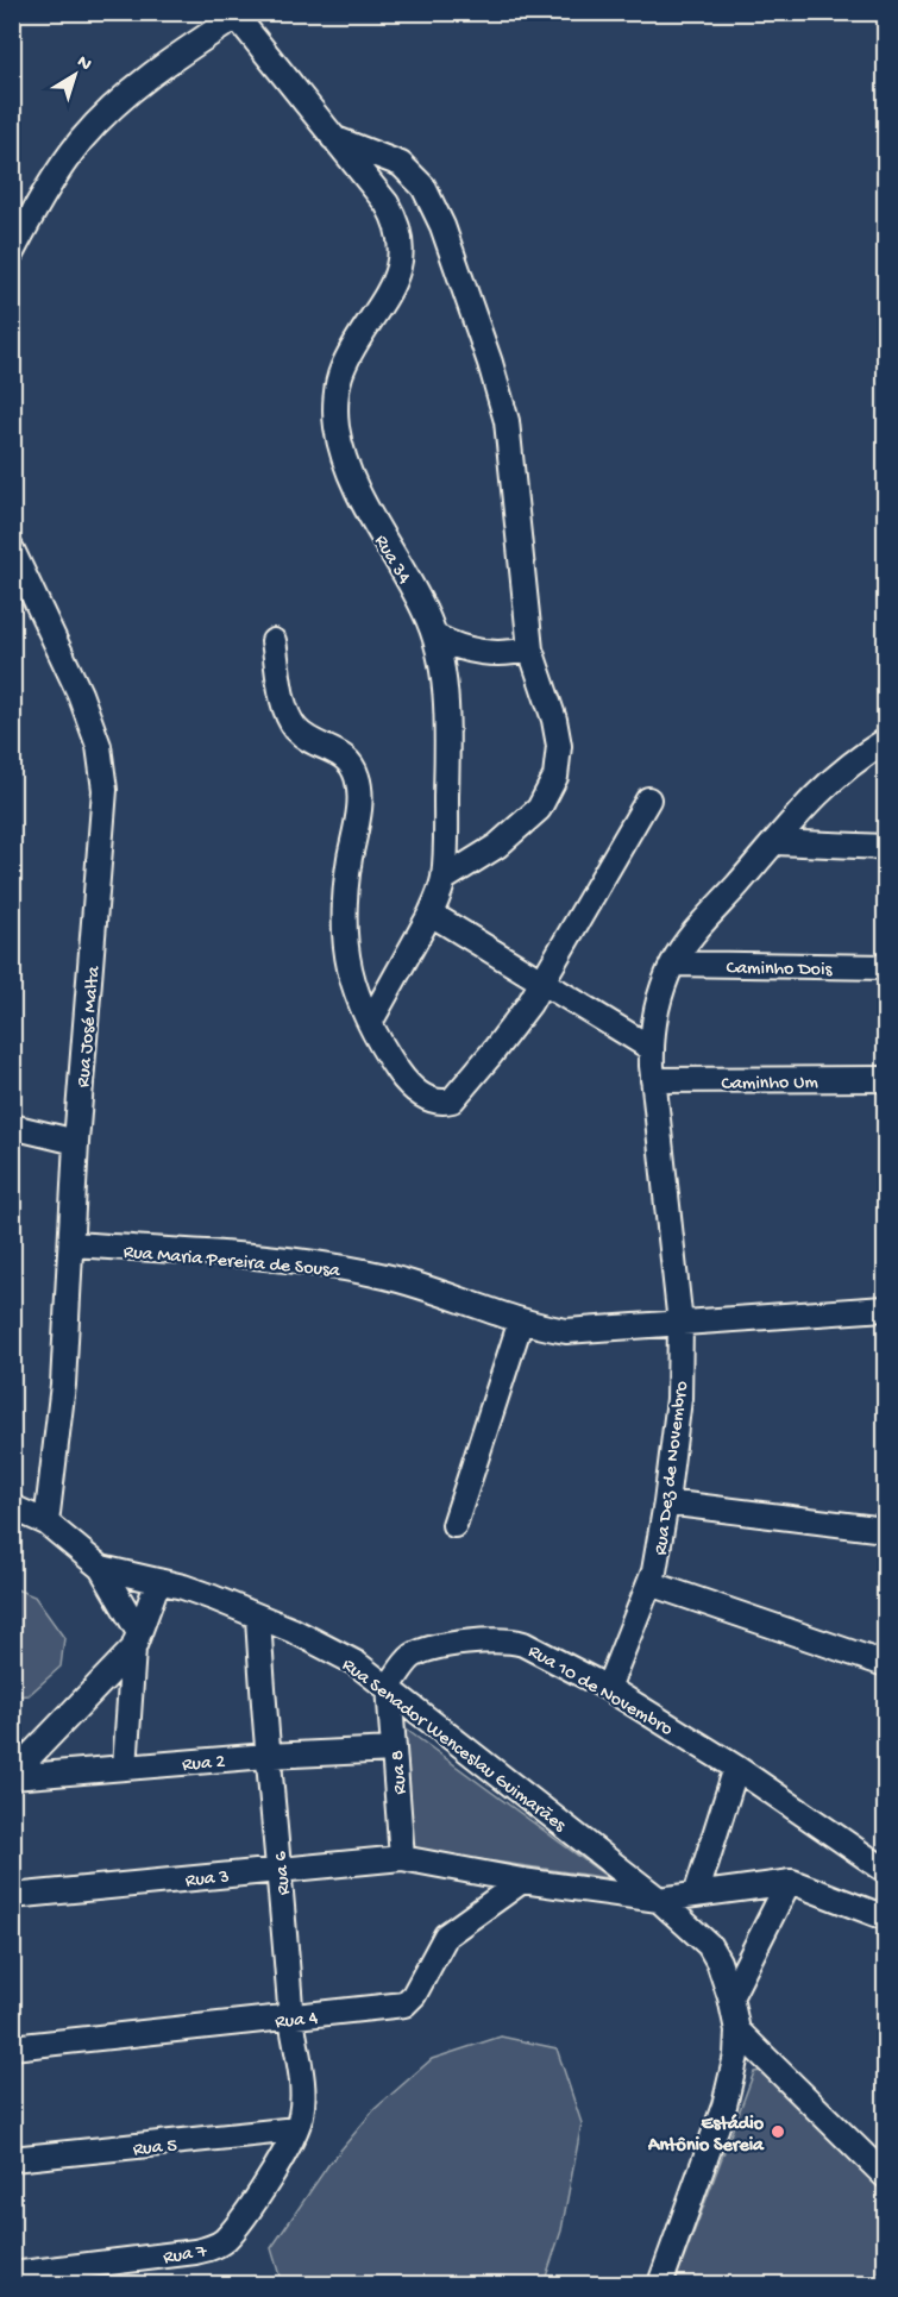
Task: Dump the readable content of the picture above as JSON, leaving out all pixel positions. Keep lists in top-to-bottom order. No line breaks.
{"streets":{"street":["Rua 34","Caminho Dois","Rua José Malta","Caminho Um","Rua Maria Pereira de Sousa","Rua Dez de Novembro","Rua 10 de Novembro","Rua Senador Wenceslau Guimarães","Rua 2","Rua 8","Rua 6","Rua 3","Rua 4","Rua 5","Rua 7"]},"crossings":[["Caminho Dois","Rua Dez de Novembro"],["Rua José Malta","Rua Maria Pereira de Sousa"],["Caminho Um","Rua Dez de Novembro"],["Rua Maria Pereira de Sousa","Rua Dez de Novembro"],["Rua Dez de Novembro","Rua 10 de Novembro"],["Rua 10 de Novembro","Rua Senador Wenceslau Guimarães"],["Rua 10 de Novembro","Rua 8"],["Rua Senador Wenceslau Guimarães","Rua 8"],["Rua Senador Wenceslau Guimarães","Rua 6"],["Rua Senador Wenceslau Guimarães","Rua 3"],["Rua 2","Rua 8"],["Rua 2","Rua 6"],["Rua 8","Rua 3"],["Rua 6","Rua 3"],["Rua 6","Rua 4"],["Rua 6","Rua 5"],["Rua 6","Rua 7"],["Rua 3","Rua 4"],["Rua 5","Rua 7"]],"places":["Estádio Antônio Sereia"],"north":"top right"}
